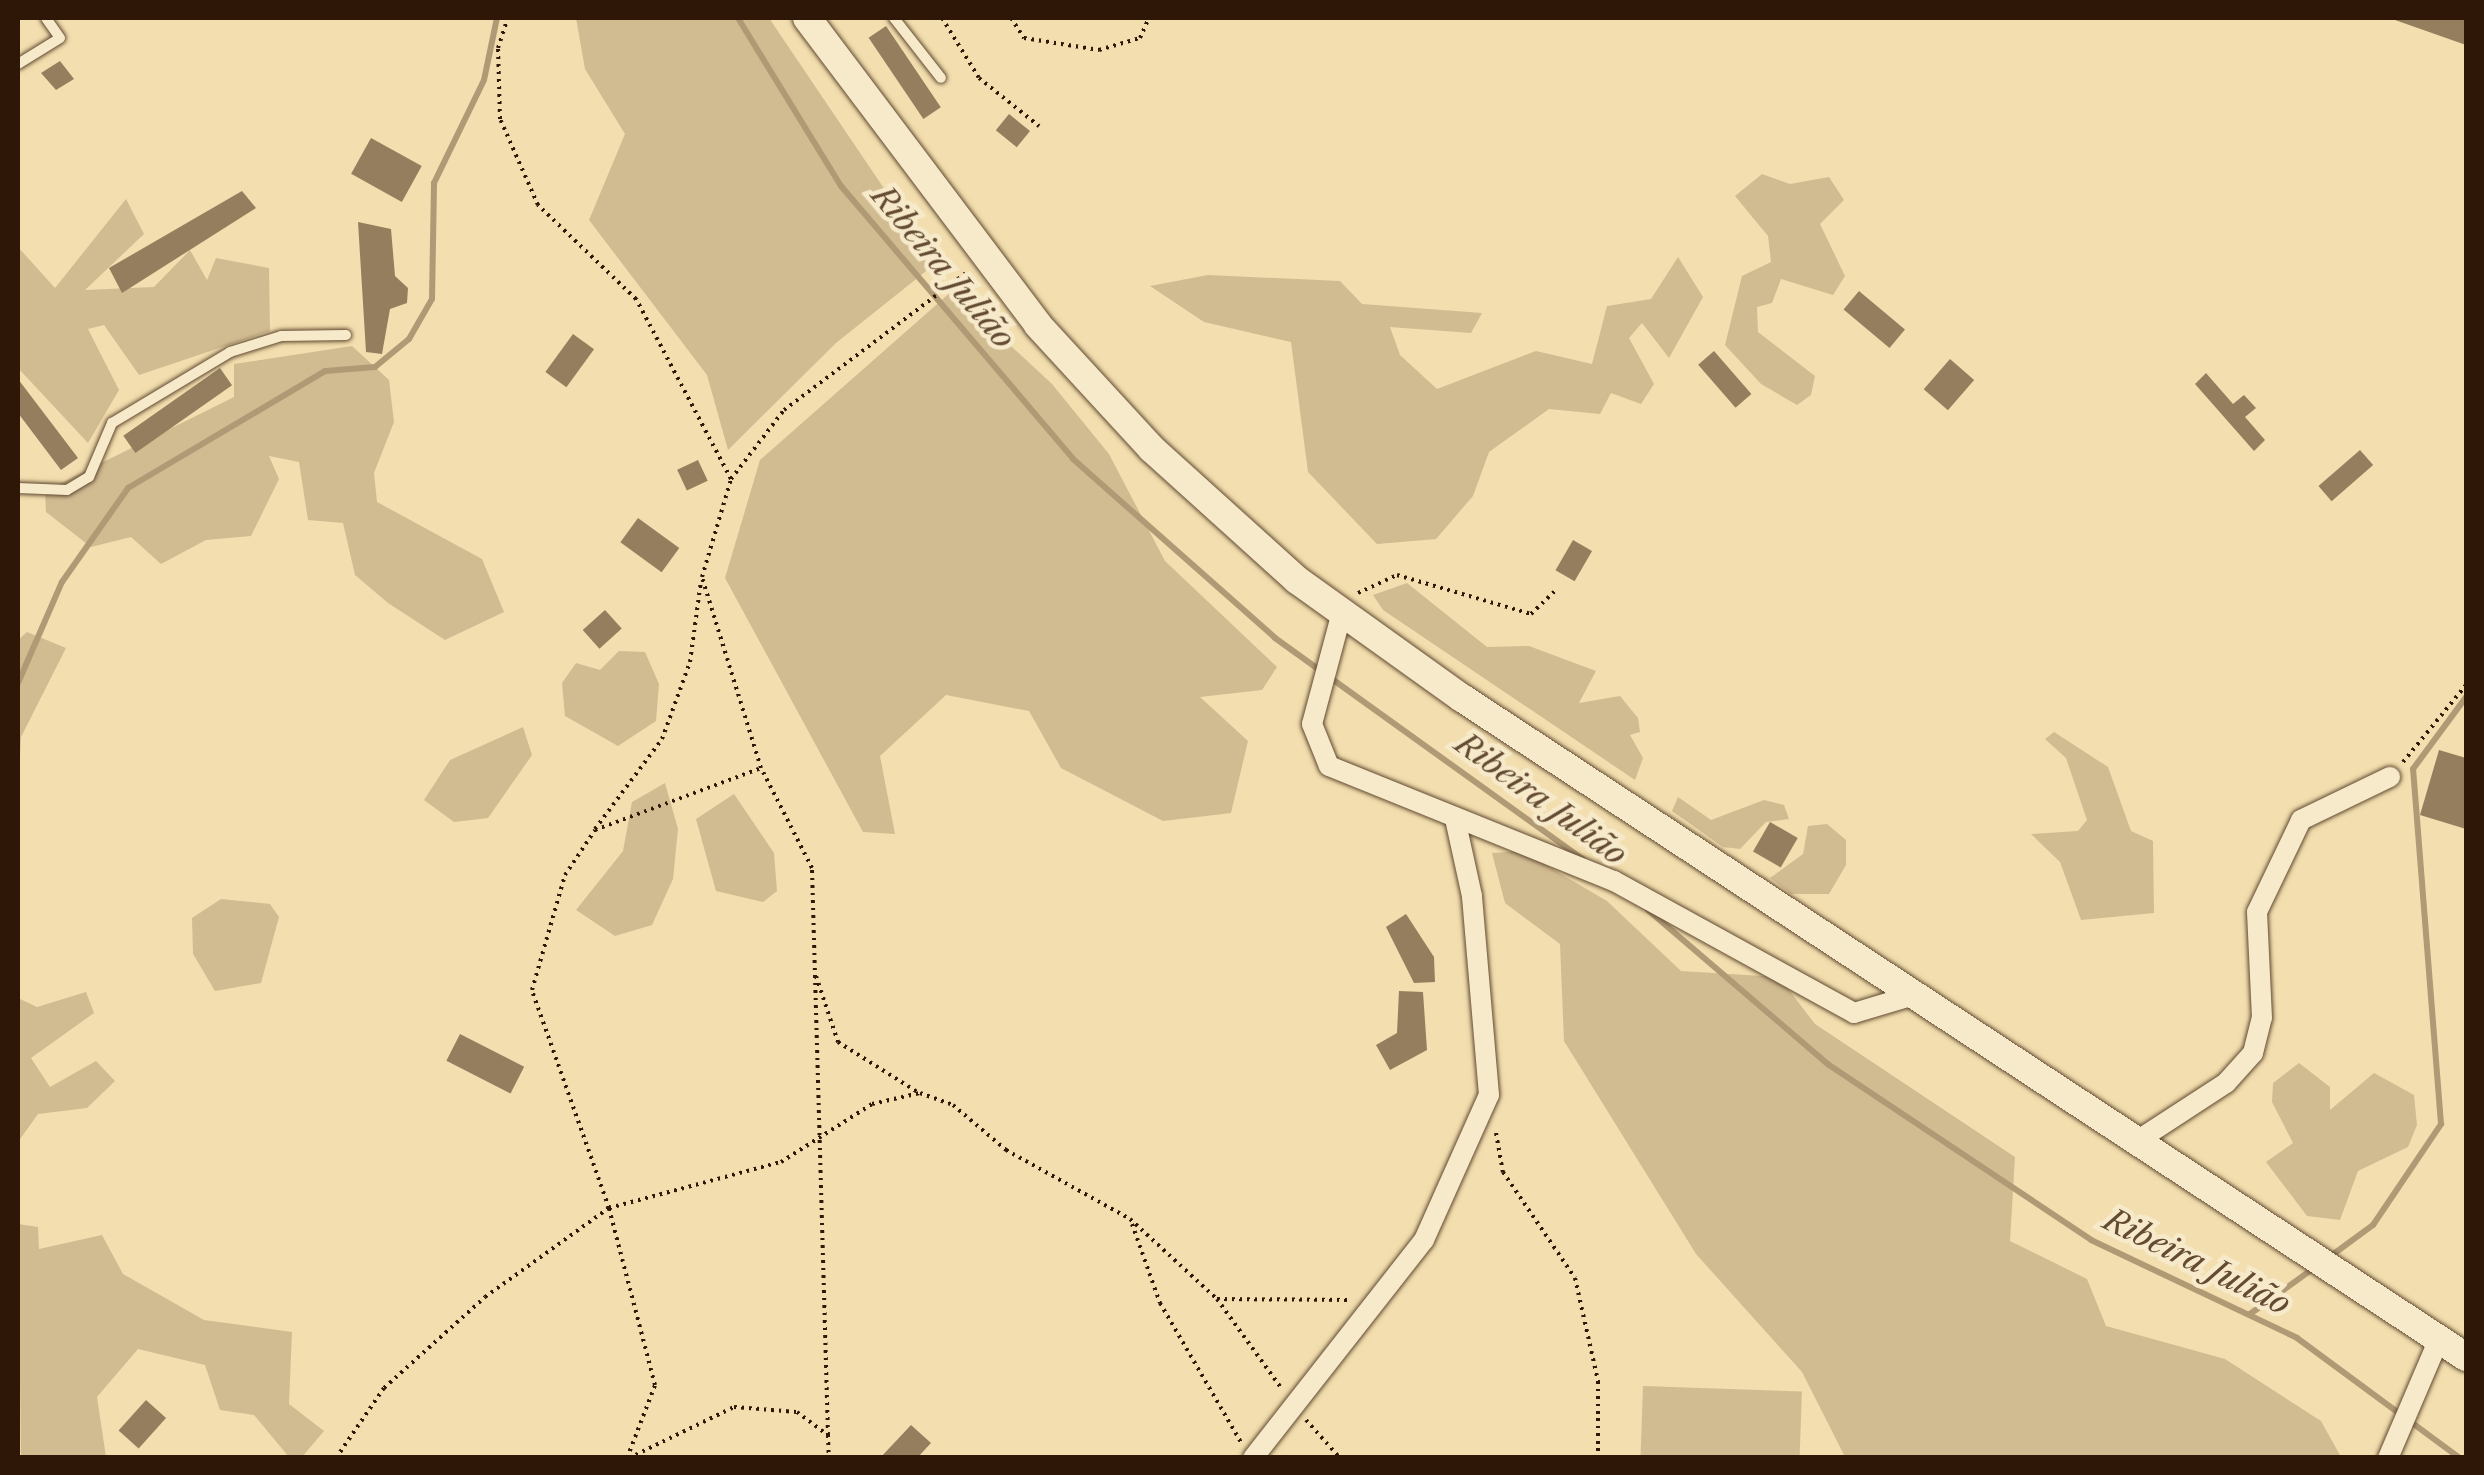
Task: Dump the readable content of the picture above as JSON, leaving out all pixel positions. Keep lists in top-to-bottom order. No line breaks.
{"water":["Ribeira Julião"]}
